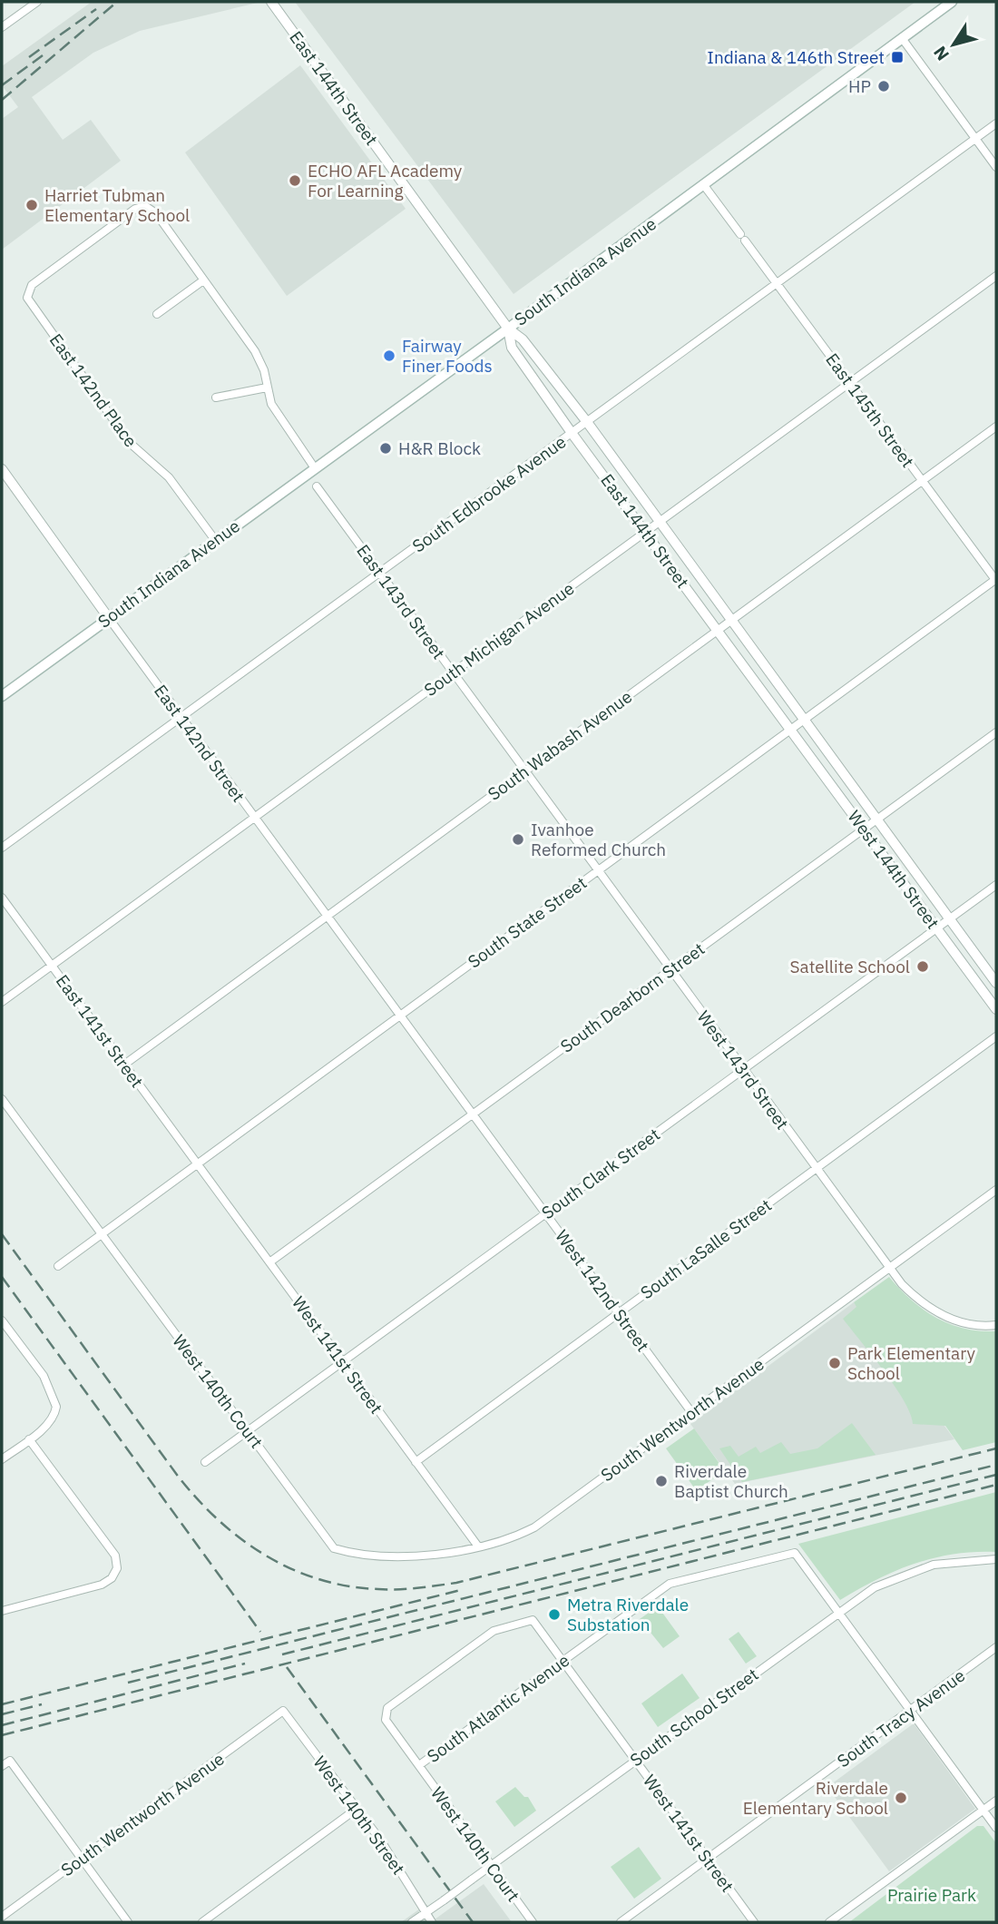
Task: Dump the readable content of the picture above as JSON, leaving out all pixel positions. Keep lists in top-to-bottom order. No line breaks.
{"streets":{"main road":["South Indiana Avenue"],"street":["East 144th Street","East 142nd Place","East 145th Street","South Edbrooke Avenue","East 143rd Street","South Michigan Avenue","East 142nd Street","South Wabash Avenue","West 144th Street","South State Street","South Dearborn Street","East 141st Street","West 143rd Street","South Clark Street","South LaSalle Street","West 142nd Street","West 141st Street","West 140th Court","South Wentworth Avenue","South Atlantic Avenue","South School Street","South Tracy Avenue","West 140th Street"]},"crossings":[["East 144th Street","South Indiana Avenue"],["East 144th Street","South Edbrooke Avenue"],["East 144th Street","South Michigan Avenue"],["East 144th Street","South Wabash Avenue"],["East 144th Street","West 144th Street"],["East 144th Street","South State Street"],["South Indiana Avenue","East 142nd Place"],["South Indiana Avenue","East 145th Street"],["South Indiana Avenue","East 142nd Street"],["East 145th Street","South Edbrooke Avenue"],["East 145th Street","South Michigan Avenue"],["East 145th Street","South Wabash Avenue"],["East 145th Street","South State Street"],["South Edbrooke Avenue","East 143rd Street"],["South Edbrooke Avenue","East 142nd Street"],["East 143rd Street","South Michigan Avenue"],["East 143rd Street","South Wabash Avenue"],["East 143rd Street","South State Street"],["East 143rd Street","West 143rd Street"],["South Michigan Avenue","East 142nd Street"],["South Michigan Avenue","East 141st Street"],["East 142nd Street","South Wabash Avenue"],["East 142nd Street","South State Street"],["East 142nd Street","West 142nd Street"],["South Wabash Avenue","East 141st Street"],["West 144th Street","South State Street"],["West 144th Street","South Dearborn Street"],["West 144th Street","South Clark Street"],["South State Street","East 141st Street"],["South State Street","West 143rd Street"],["South State Street","West 142nd Street"],["South State Street","West 141st Street"],["South State Street","West 140th Court"],["South Dearborn Street","West 143rd Street"],["South Dearborn Street","West 142nd Street"],["South Dearborn Street","West 141st Street"],["East 141st Street","West 141st Street"],["West 143rd Street","South Clark Street"],["West 143rd Street","South LaSalle Street"],["West 143rd Street","South Wentworth Avenue"],["South Clark Street","West 142nd Street"],["South Clark Street","West 141st Street"],["South Clark Street","West 140th Court"],["South LaSalle Street","West 142nd Street"],["South LaSalle Street","West 141st Street"],["West 142nd Street","South Wentworth Avenue"],["West 141st Street","West 140th Court"],["West 141st Street","South Wentworth Avenue"],["West 141st Street","South Atlantic Avenue"],["West 141st Street","South School Street"],["West 141st Street","South Tracy Avenue"],["West 140th Court","South Wentworth Avenue"],["West 140th Court","South Atlantic Avenue"],["West 140th Court","South School Street"],["South Wentworth Avenue","West 140th Street"],["South Atlantic Avenue","South School Street"],["South School Street","West 140th Street"]],"parks":["Prairie Park"],"places":{"transit":["Indiana & 146th Street"],"other":["HP","ECHO AFL Academy For Learning","Harriet Tubman Elementary School","Fairway Finer Foods","H&R Block","Ivanhoe Reformed Church","Satellite School","Park Elementary School","Riverdale Baptist Church","Metra Riverdale Substation","Riverdale Elementary School"]},"north":"bottom left"}
